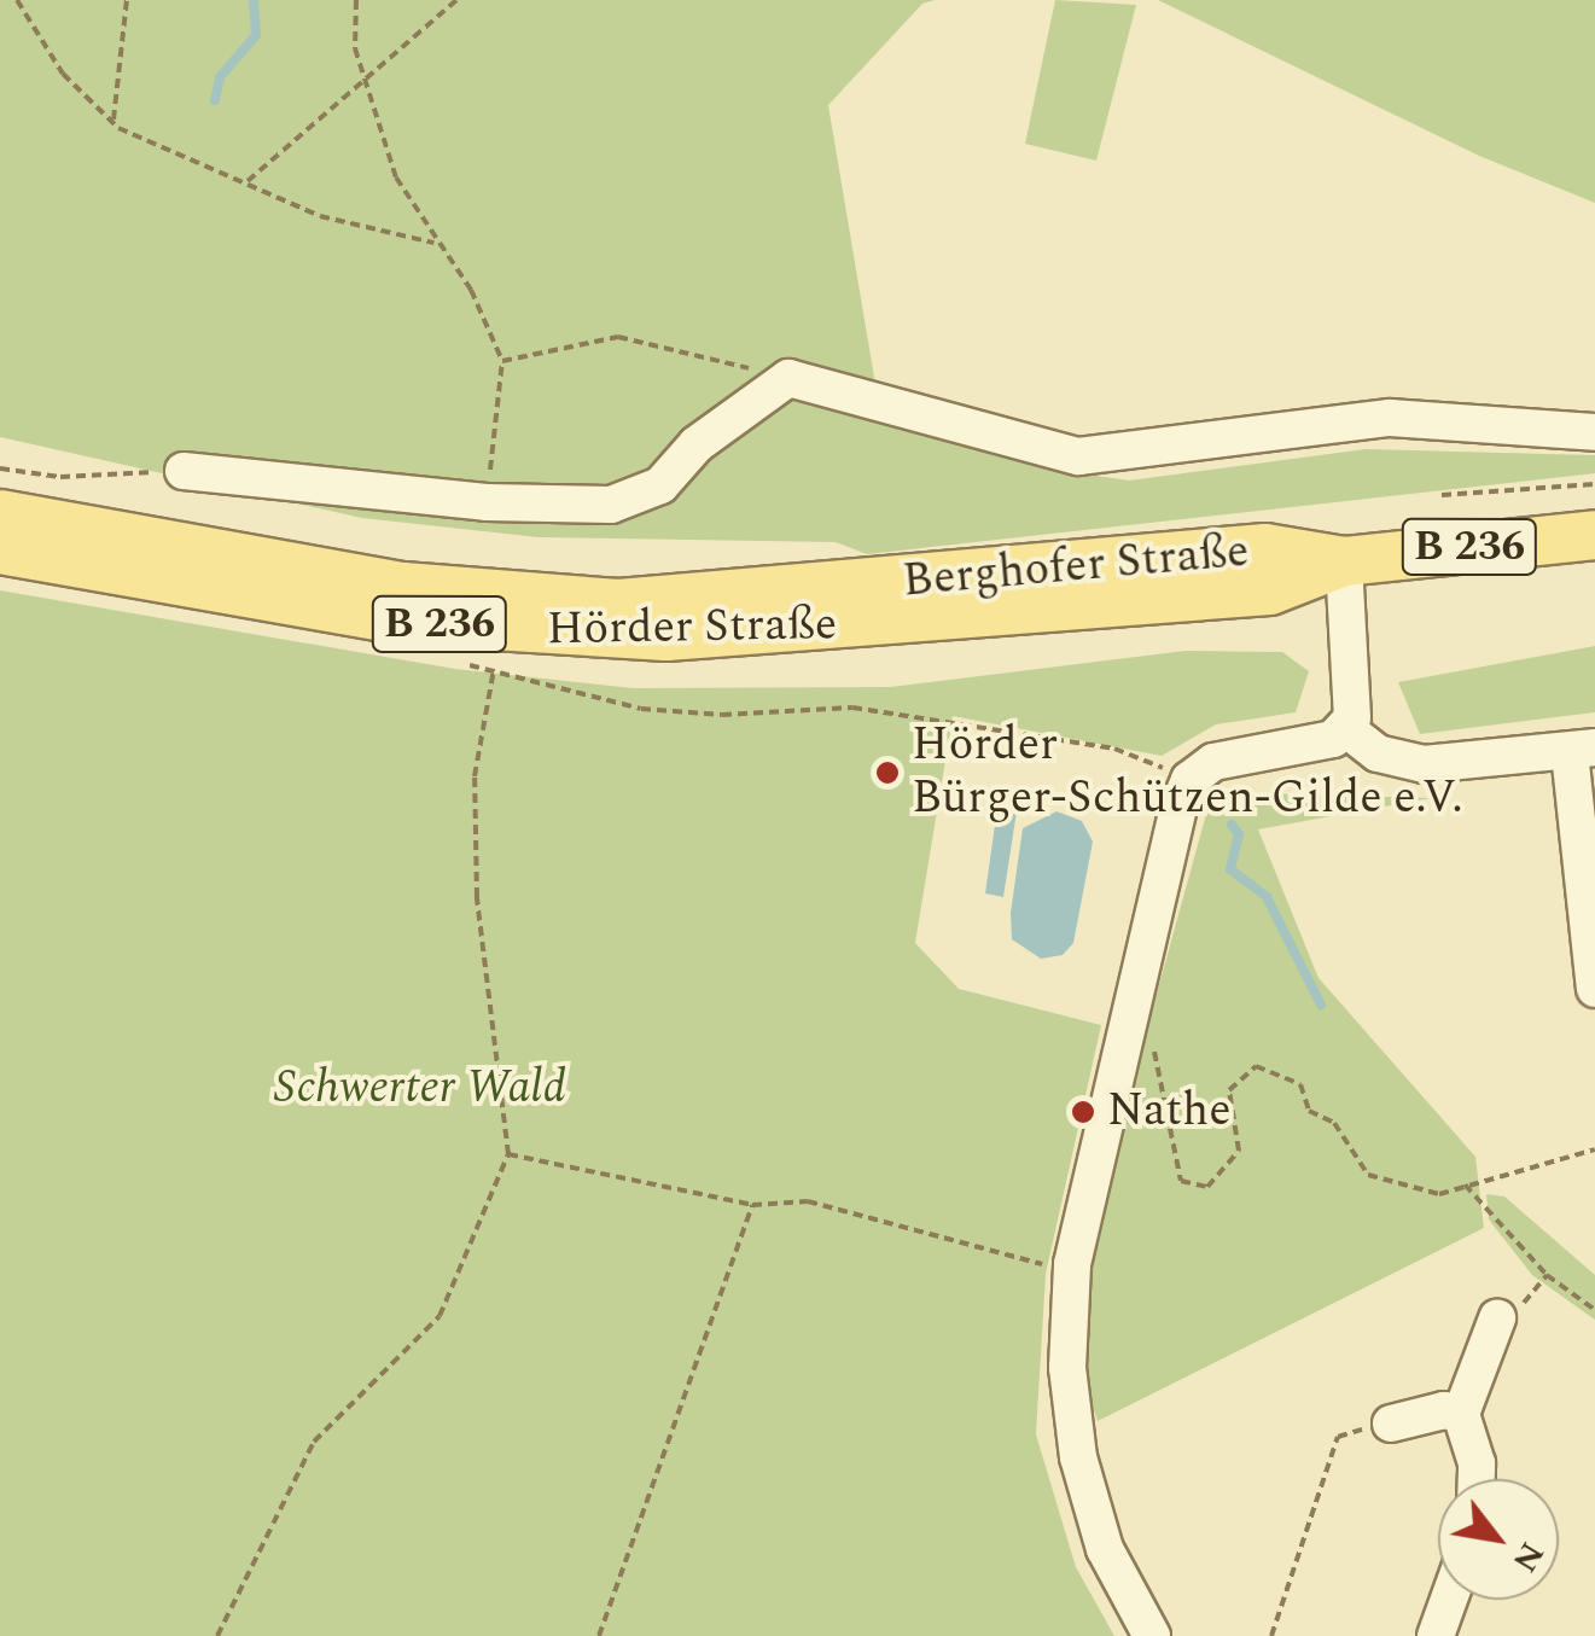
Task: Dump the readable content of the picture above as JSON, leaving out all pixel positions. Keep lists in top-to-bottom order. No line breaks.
{"streets":{"main road":["B 236","Berghofer Straße","Hörder Straße"]},"crossings":[["Berghofer Straße","Hörder Straße"]],"parks":["Schwerter Wald"],"places":["Hörder Bürger-Schützen-Gilde e.V.","Nathe"],"north":"bottom right"}
